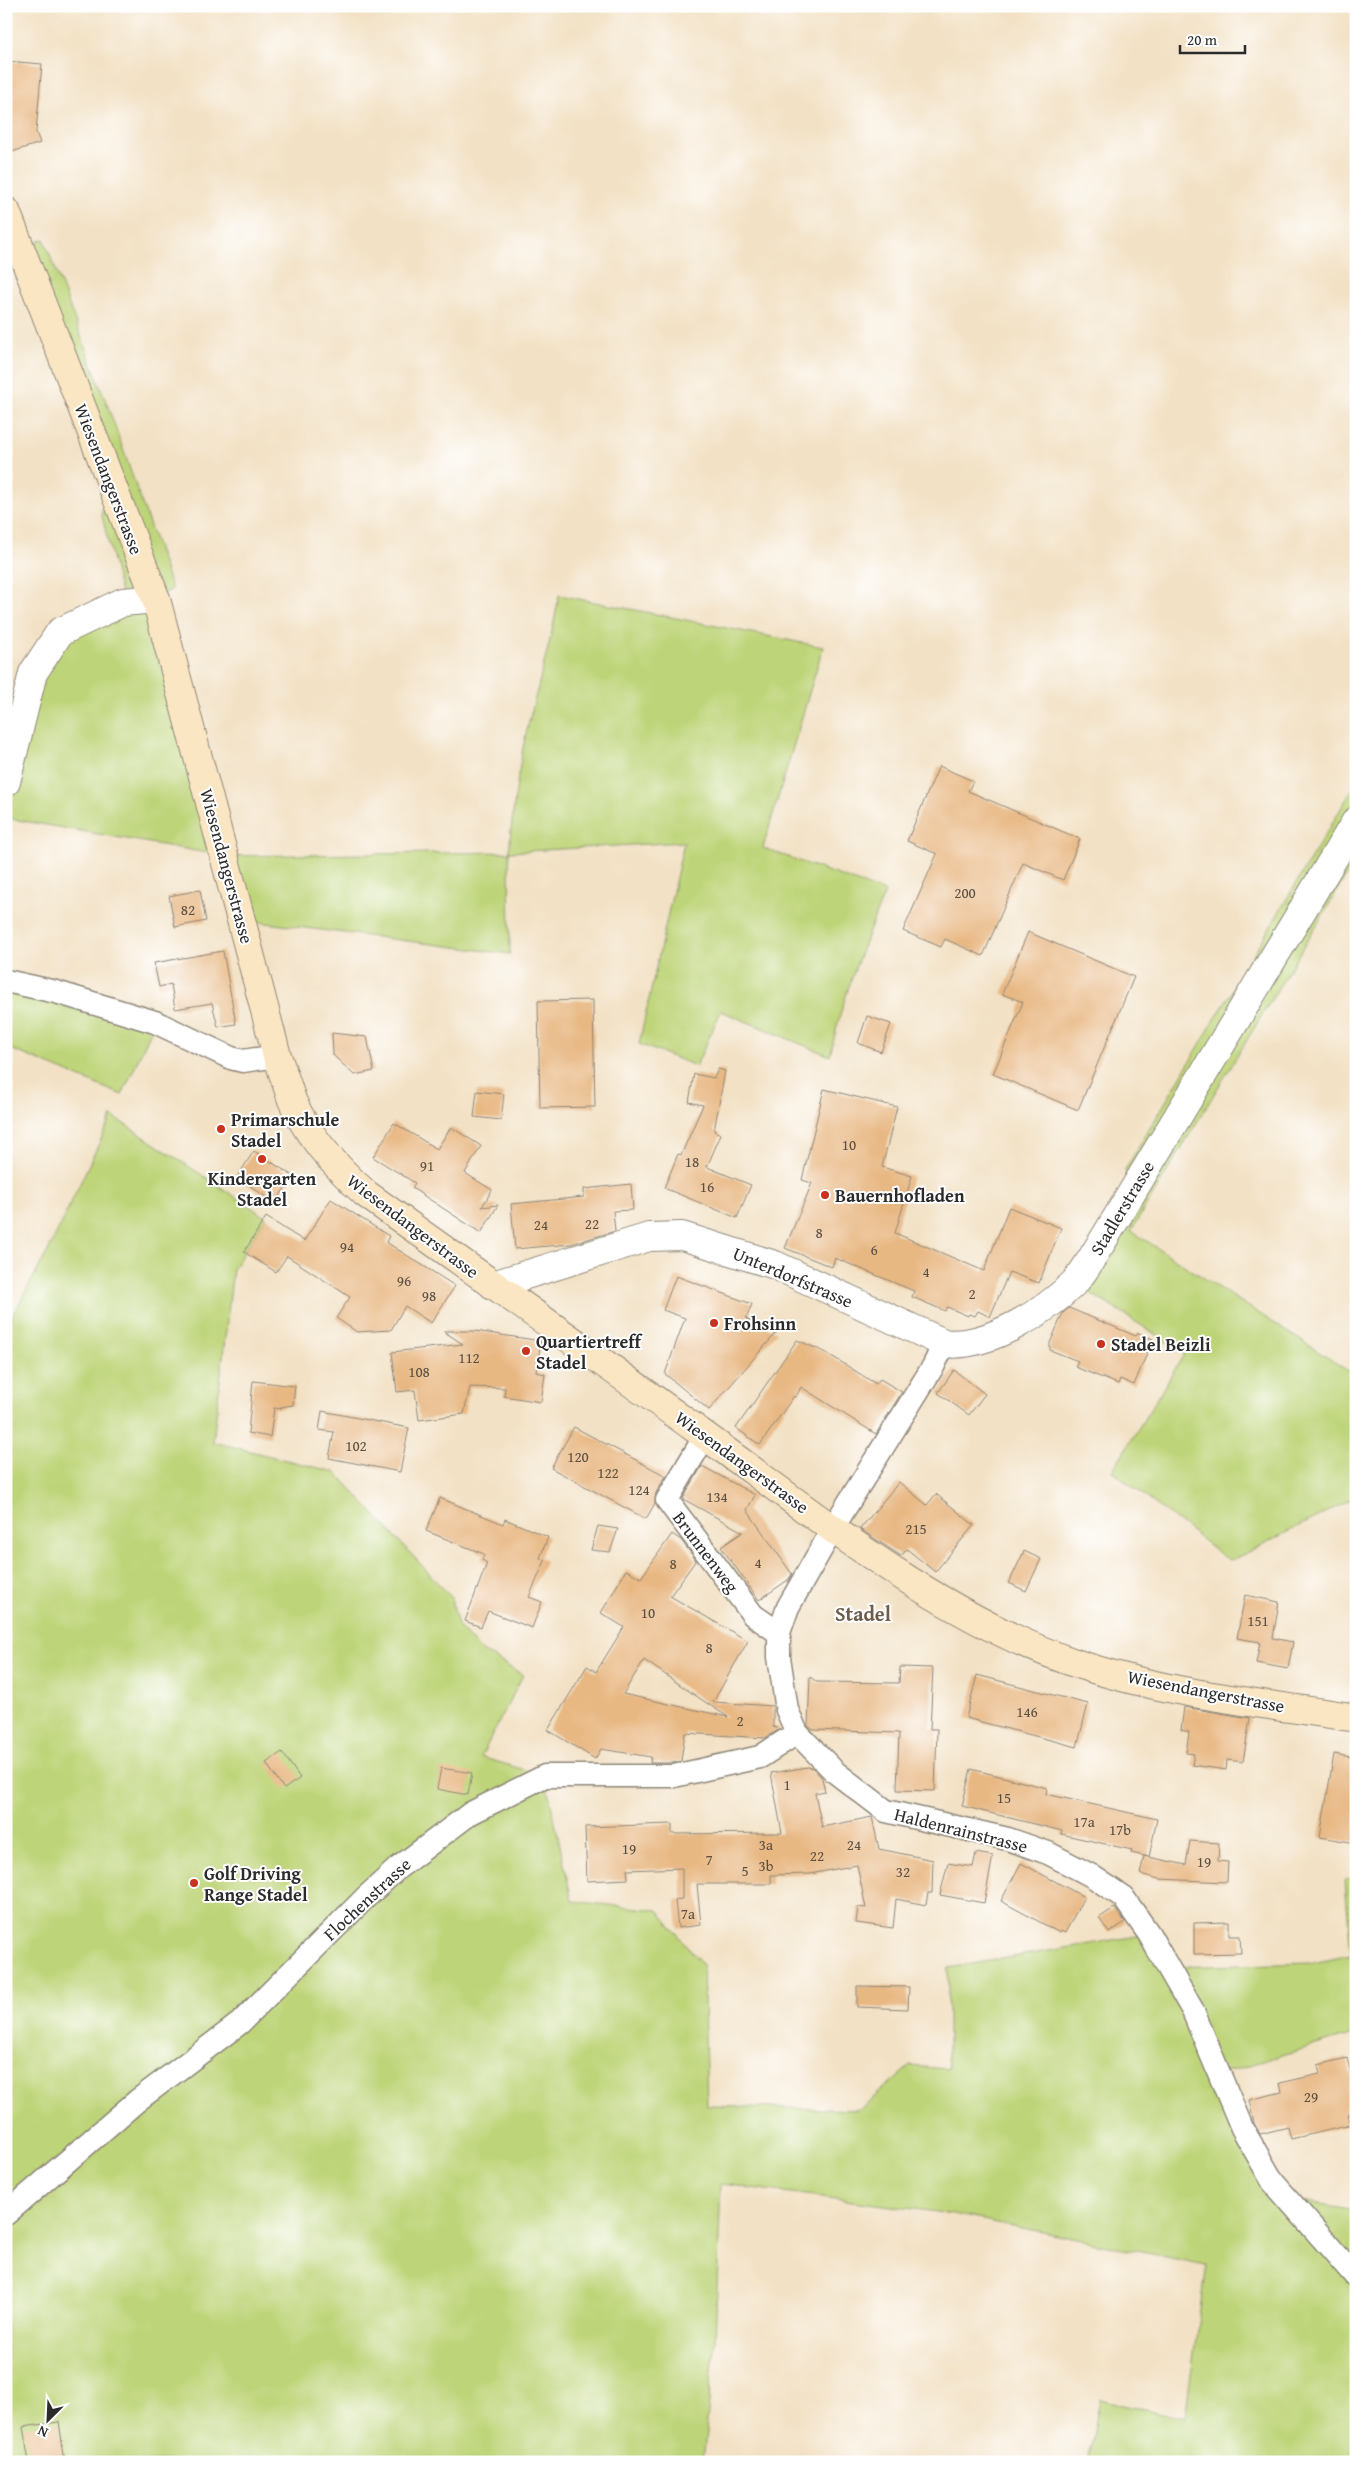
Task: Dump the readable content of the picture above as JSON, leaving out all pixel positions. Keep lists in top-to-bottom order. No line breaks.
{"streets":{"main road":["Wiesendangerstrasse"],"street":["Stadlerstrasse","Unterdorfstrasse","Brunnenweg","Haldenrainstrasse","Flochenstrasse"]},"crossings":[["Wiesendangerstrasse","Unterdorfstrasse"],["Wiesendangerstrasse","Brunnenweg"],["Wiesendangerstrasse","Haldenrainstrasse"],["Stadlerstrasse","Unterdorfstrasse"],["Brunnenweg","Haldenrainstrasse"],["Haldenrainstrasse","Flochenstrasse"]],"districts":["Stadel"],"places":["Primarschule Stadel","Kindergarten Stadel","Bauernhofladen","Frohsinn","Stadel Beizli","Quartiertreff Stadel","Golf Driving Range Stadel"],"house_numbers":["200","82","10","18","91","16","22","24","8","94","6","4","96","2","98","112","108","102","120","122","124","134","215","4","8","10","151","8","146","2","1","15","17a","17b","3a","24","19","22","7","19","3b","5","32","7a","29"],"scale_bar":"20 m","north":"bottom left"}
